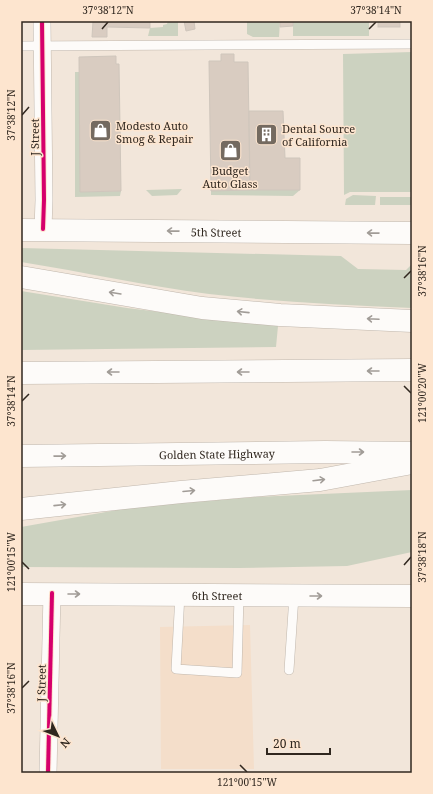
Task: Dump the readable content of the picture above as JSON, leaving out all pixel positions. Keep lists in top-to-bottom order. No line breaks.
{"streets":{"main road":["5th Street","Golden State Highway","6th Street"],"street":["J Street"]},"crossings":[["J Street","5th Street"],["J Street","6th Street"]],"places":{"shop":["Modesto Auto Smog & Repair","Budget Auto Glass"],"building":["Dental Source of California"]},"scale_bar":"20 m","north":"bottom right","coordinates":["37°38'12\"N","37°38'14\"N","37°38'16\"N","121°00'20\"W","37°38'18\"N","121°00'15\"W"]}
